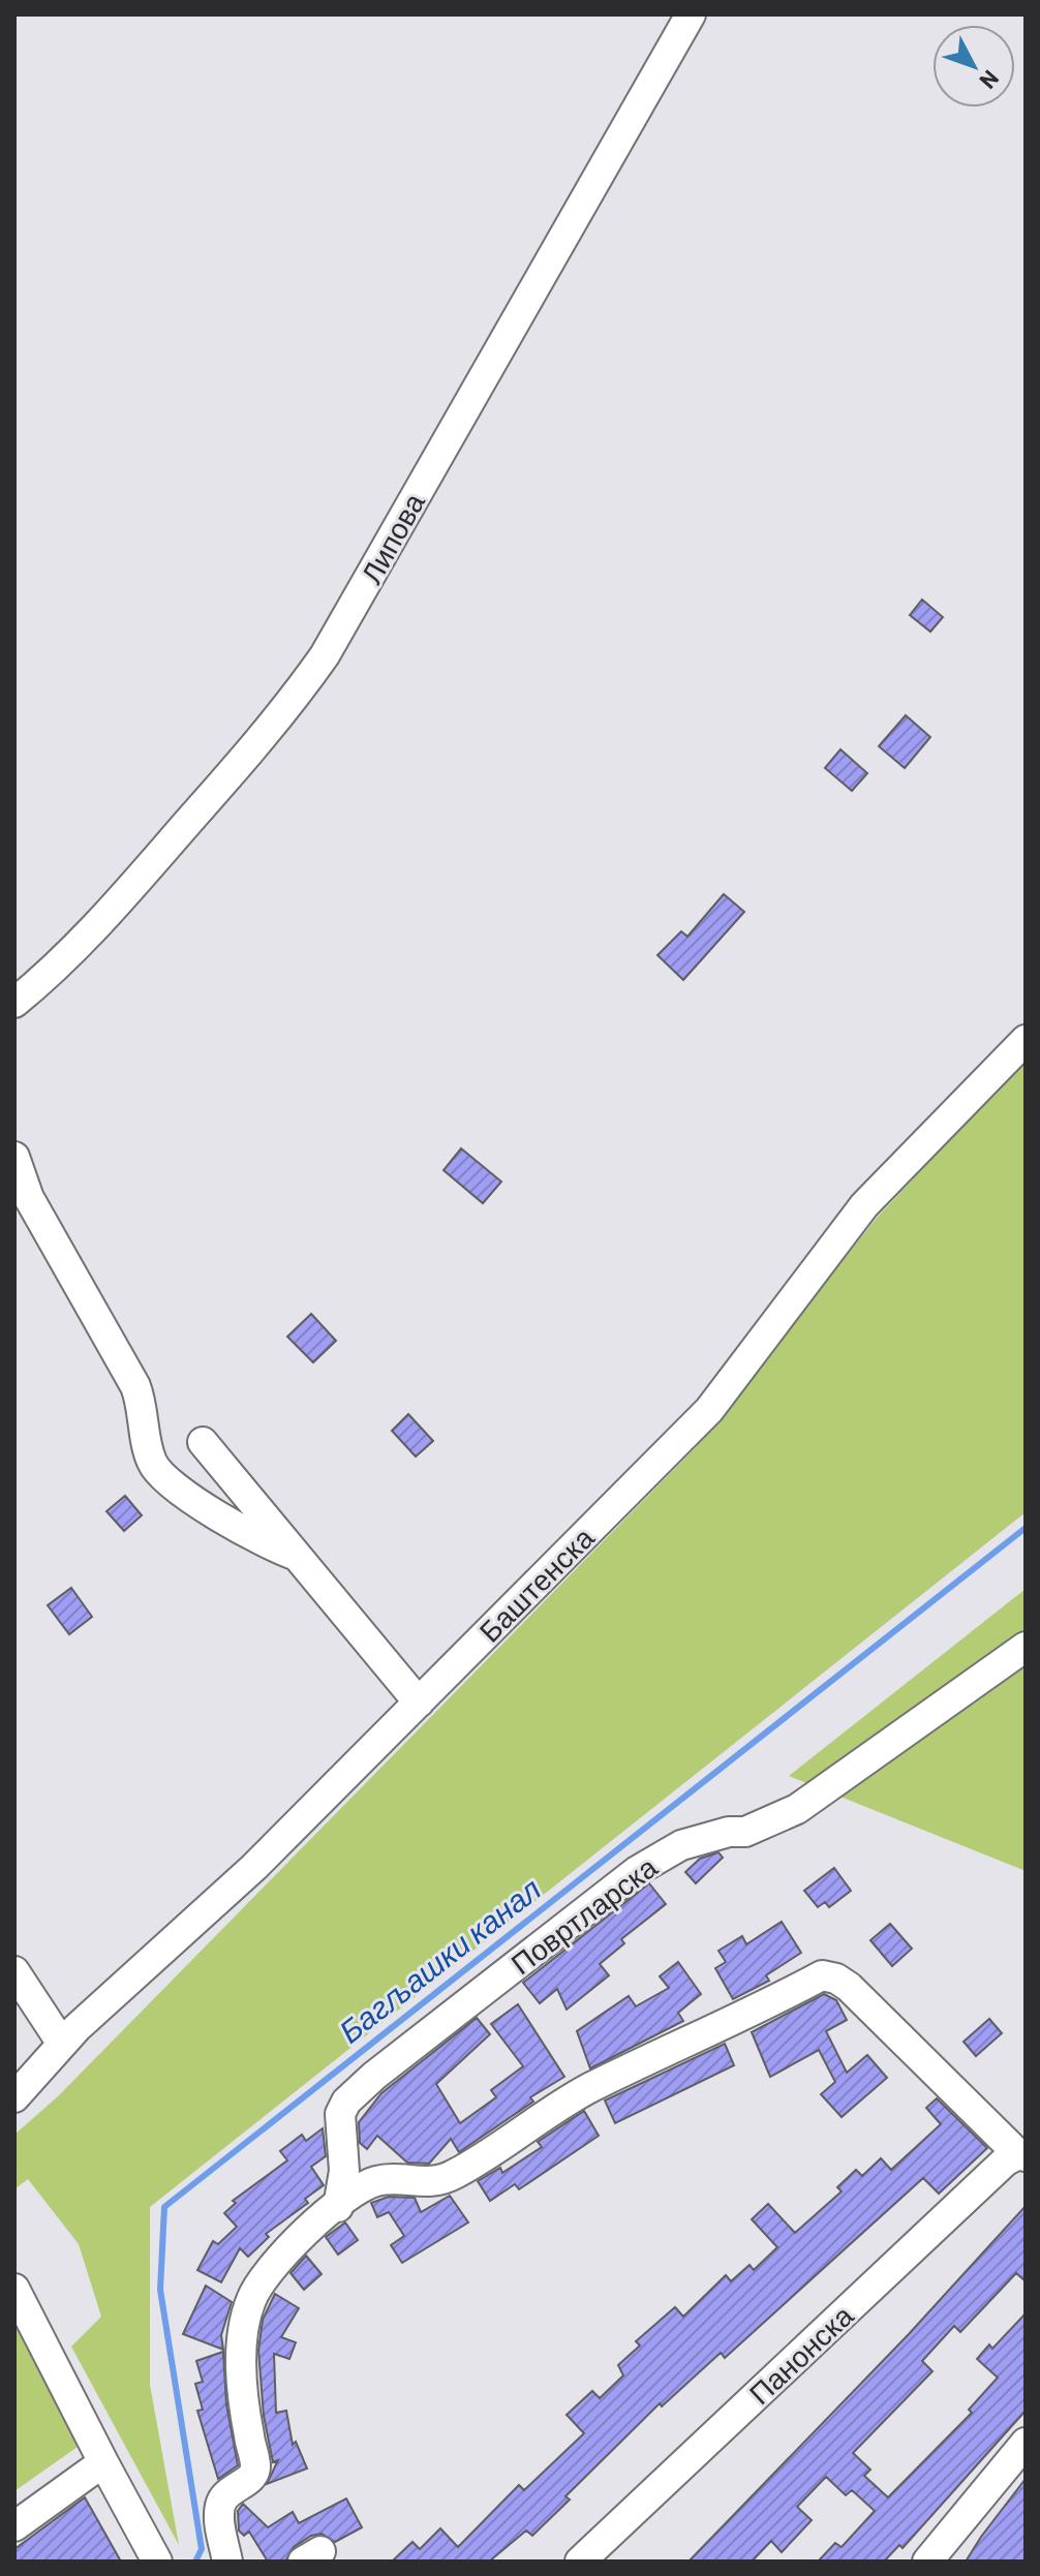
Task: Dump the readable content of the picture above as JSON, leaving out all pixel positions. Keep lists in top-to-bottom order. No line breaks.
{"streets":{"street":["Липова","Баштенска","Повртларска","Панонска"]},"water":["Багљашки канал"],"north":"bottom right"}
